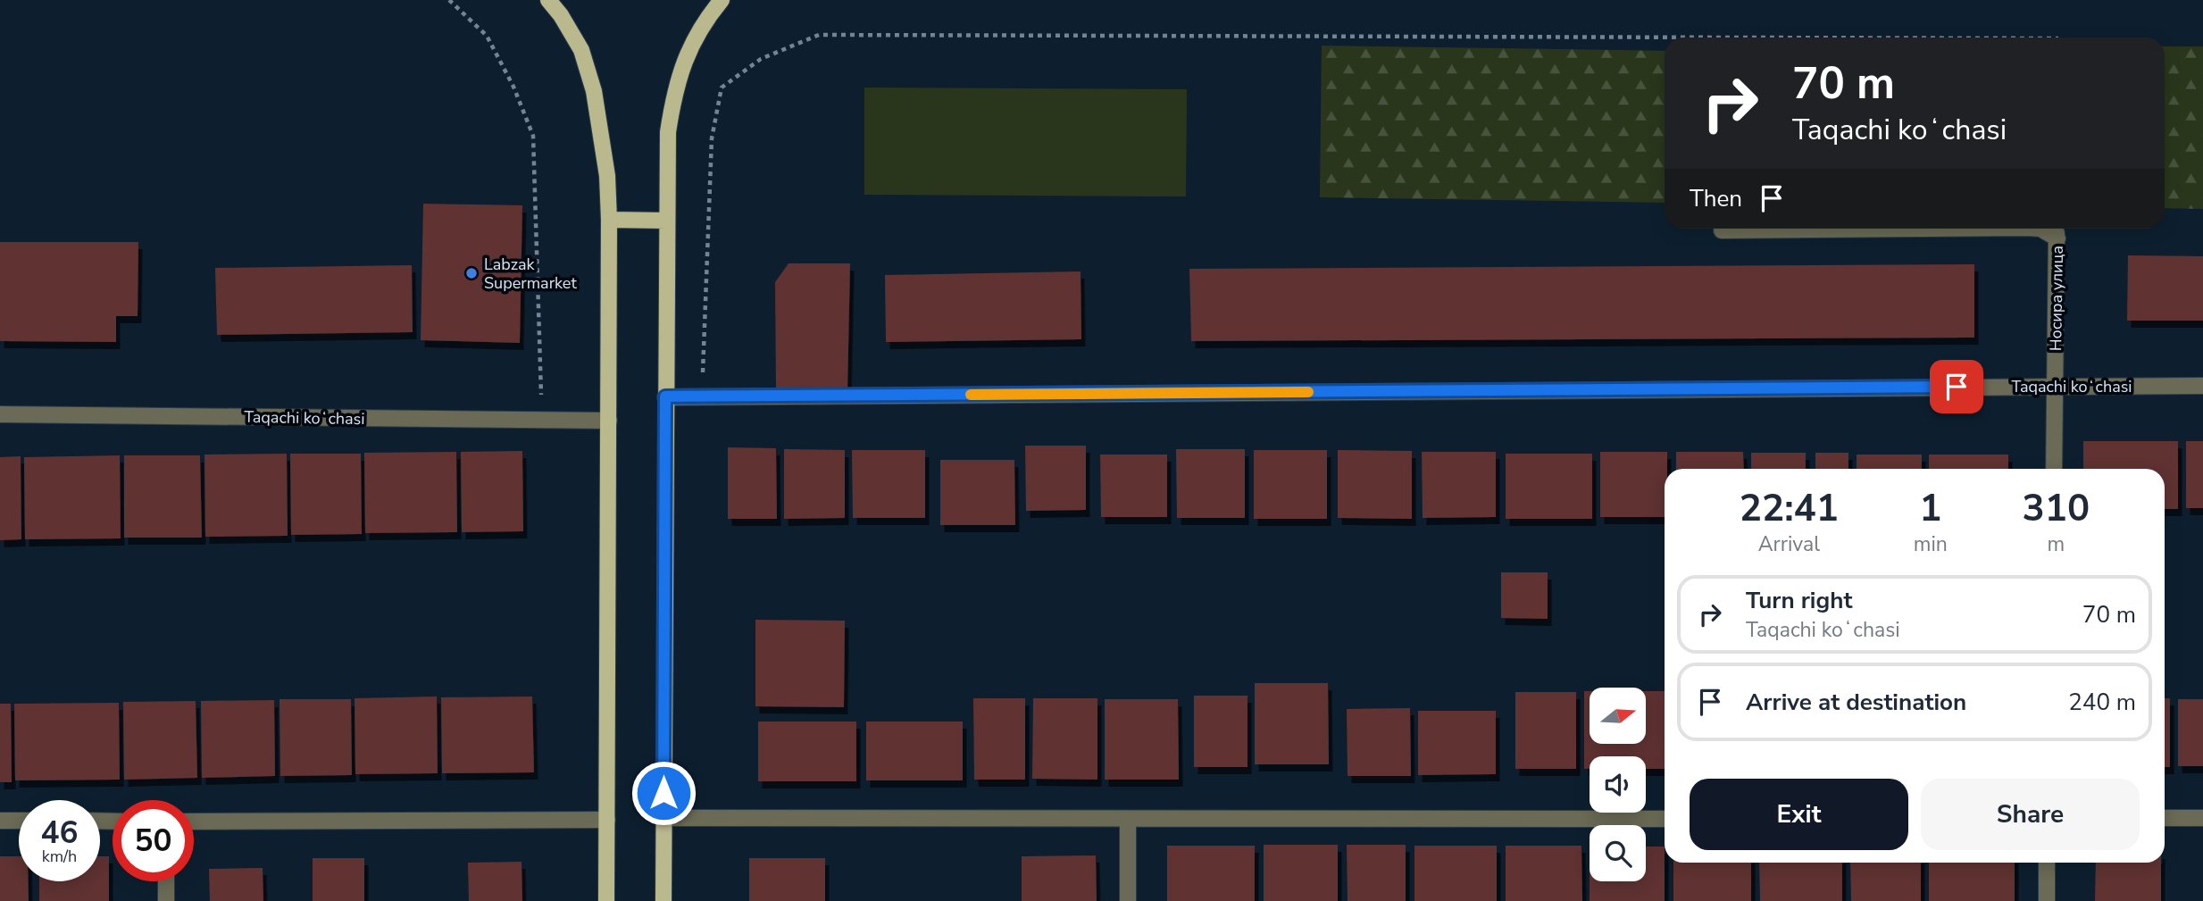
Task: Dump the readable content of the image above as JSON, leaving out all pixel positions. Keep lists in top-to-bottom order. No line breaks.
{"streets":{"street":["Носира улица","Taqachi koʻchasi"]},"crossings":[["Носира улица","Taqachi koʻchasi"]],"places":["Labzak Supermarket"],"north":"right","page":{"turn":["70 m","Taqachi koʻchasi"],"then":"Then","eta":["22:41","Arrival","1","min","310","m"],"list":[{"name":"Turn right","note":"Taqachi koʻchasi","value":"70 m"},{"name":"Arrive at destination","value":"240 m"}],"buttons":["Exit","Share"],"speed":"46 km/h","limit":"50"}}
